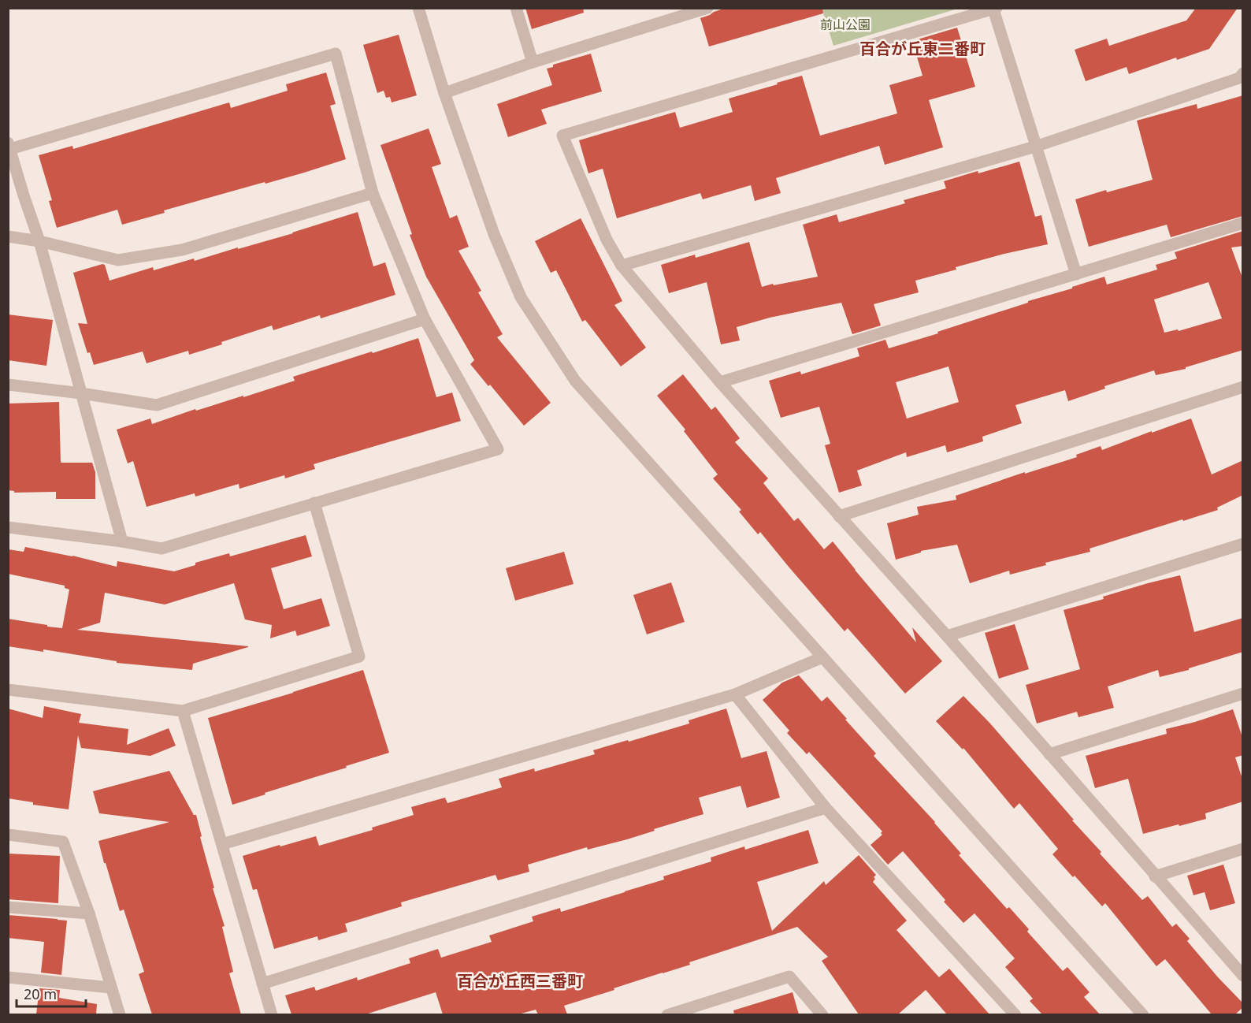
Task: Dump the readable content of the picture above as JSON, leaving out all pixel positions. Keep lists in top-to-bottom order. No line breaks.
{"districts":["百合が丘東二番町","百合が丘西三番町"],"parks":["前山公園"],"scale_bar":"20 m"}
